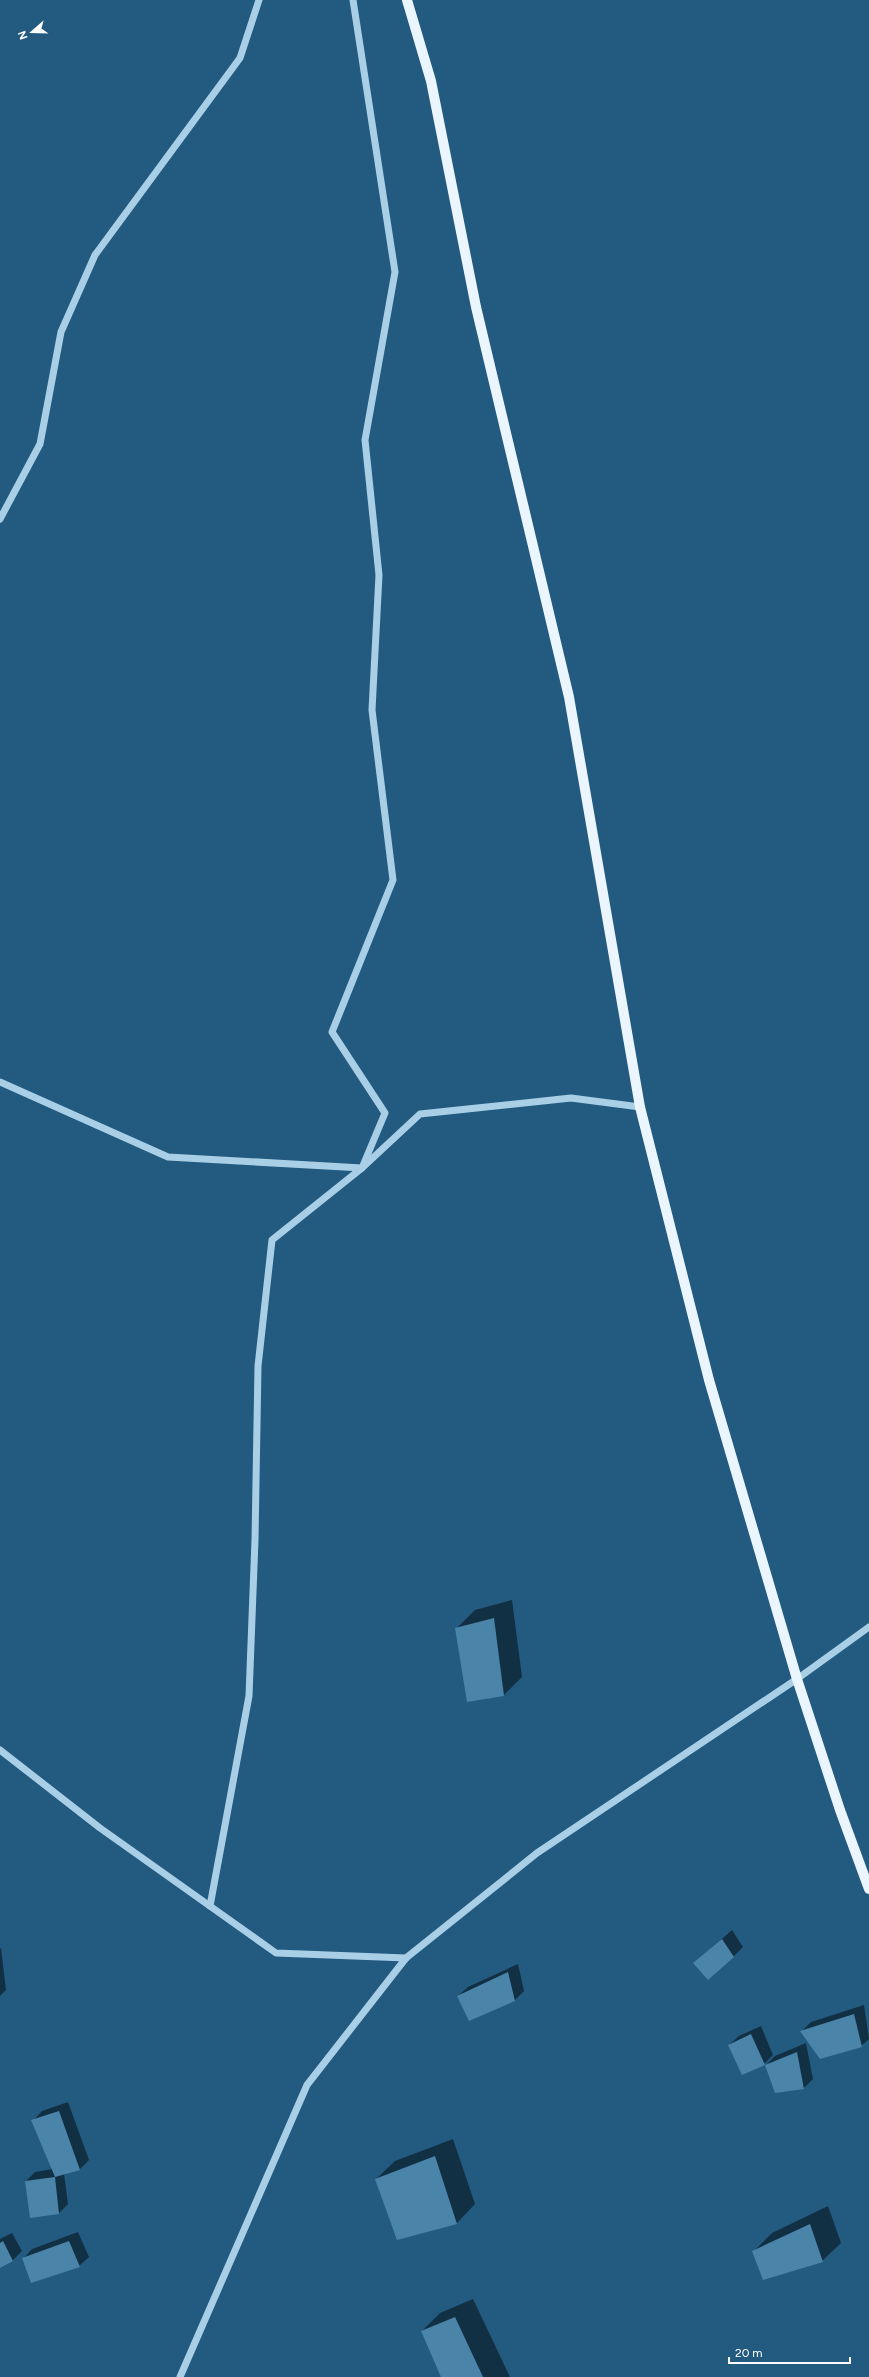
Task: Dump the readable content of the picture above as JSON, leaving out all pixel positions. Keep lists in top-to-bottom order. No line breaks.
{"scale_bar":"20 m","north":"left"}
